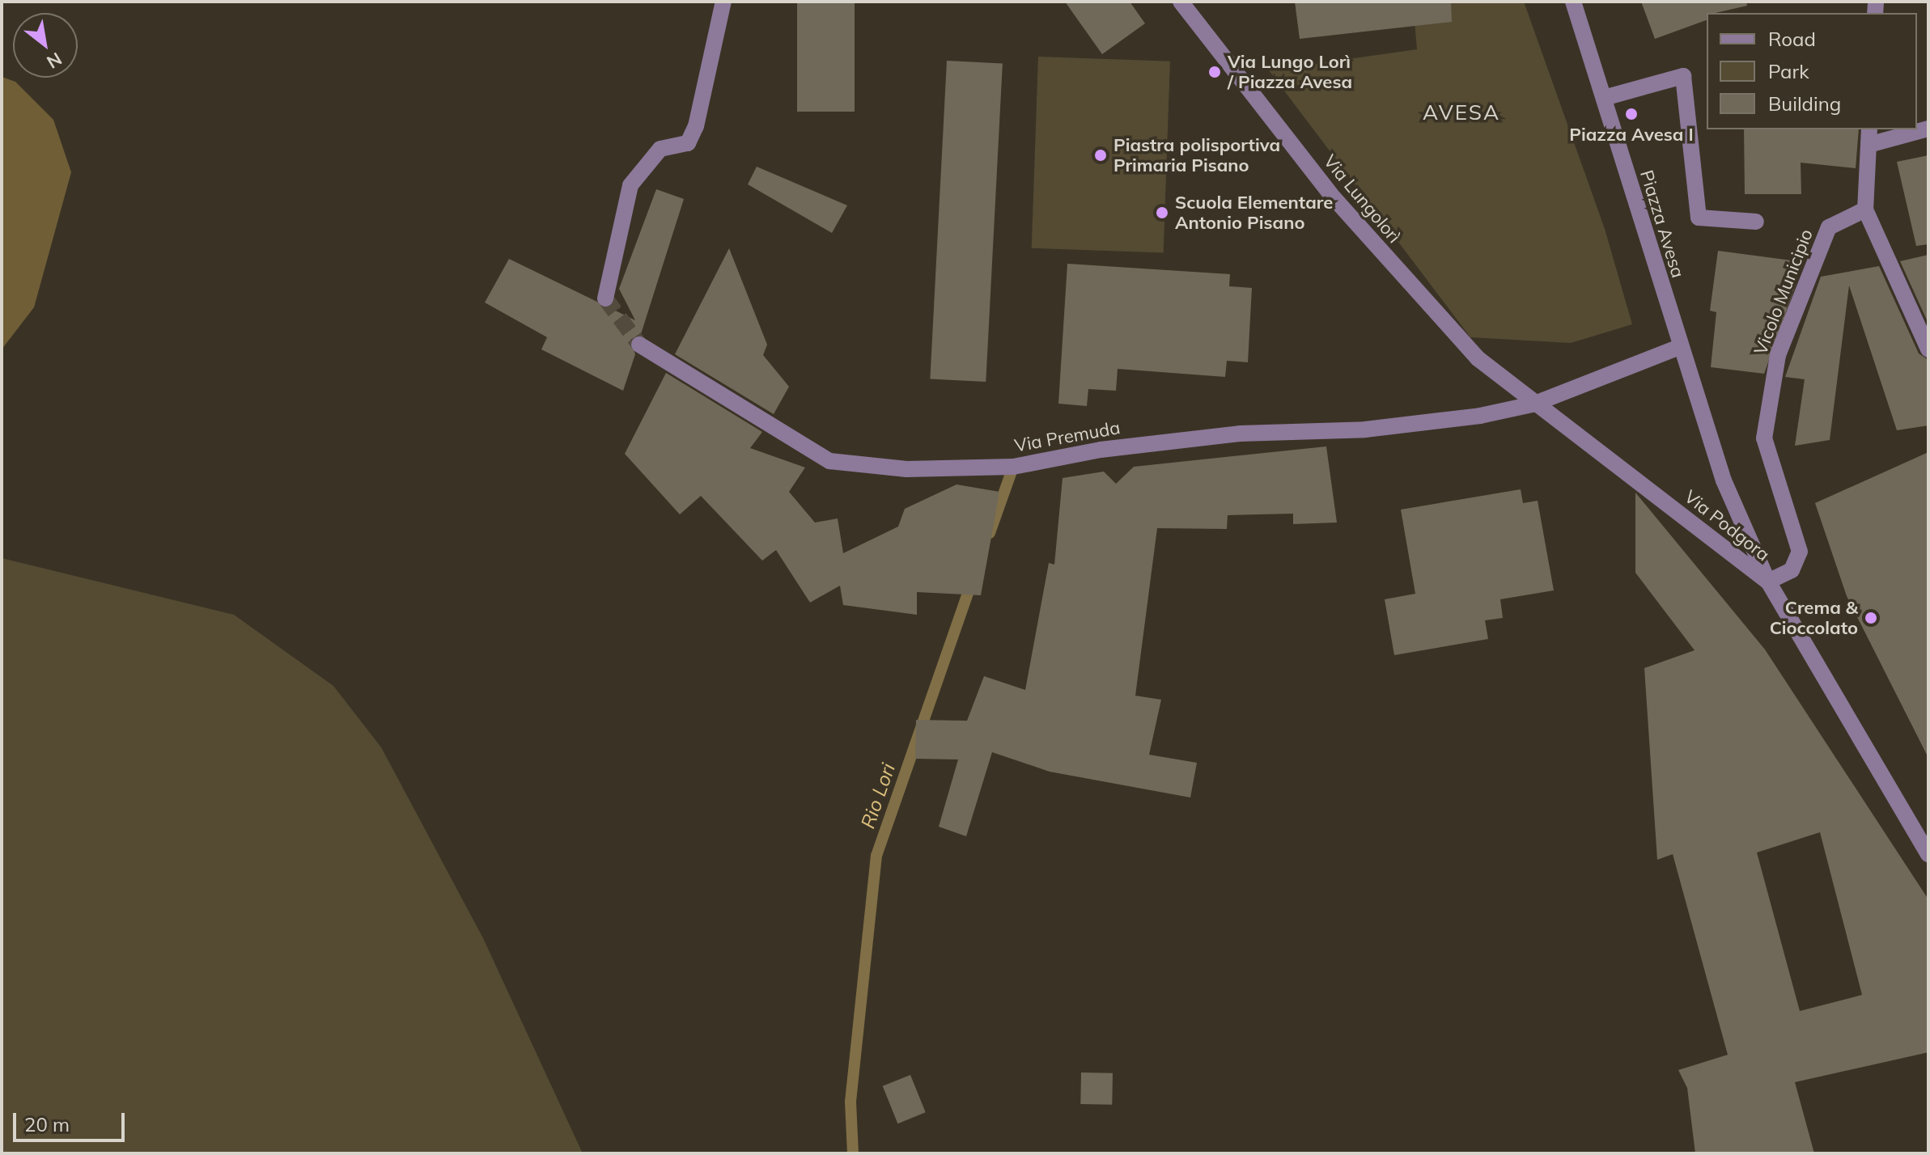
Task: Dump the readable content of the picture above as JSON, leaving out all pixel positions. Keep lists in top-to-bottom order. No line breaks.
{"streets":{"street":["Via Lungolorì","Piazza Avesa","Vicolo Municipio","Via Premuda","Via Podgora"]},"crossings":[["Via Lungolorì","Via Premuda"],["Via Lungolorì","Via Podgora"],["Piazza Avesa","Vicolo Municipio"],["Piazza Avesa","Via Podgora"],["Vicolo Municipio","Via Podgora"],["Via Premuda","Via Podgora"]],"districts":["AVESA"],"water":["Rio Lori"],"places":["Via Lungo Lorì / Piazza Avesa","Piazza Avesa I","Piastra polisportiva Primaria Pisano","Scuola Elementare Antonio Pisano","Crema & Cioccolato"],"legend":["Road","Park","Building"],"scale_bar":"20 m","north":"bottom right"}
